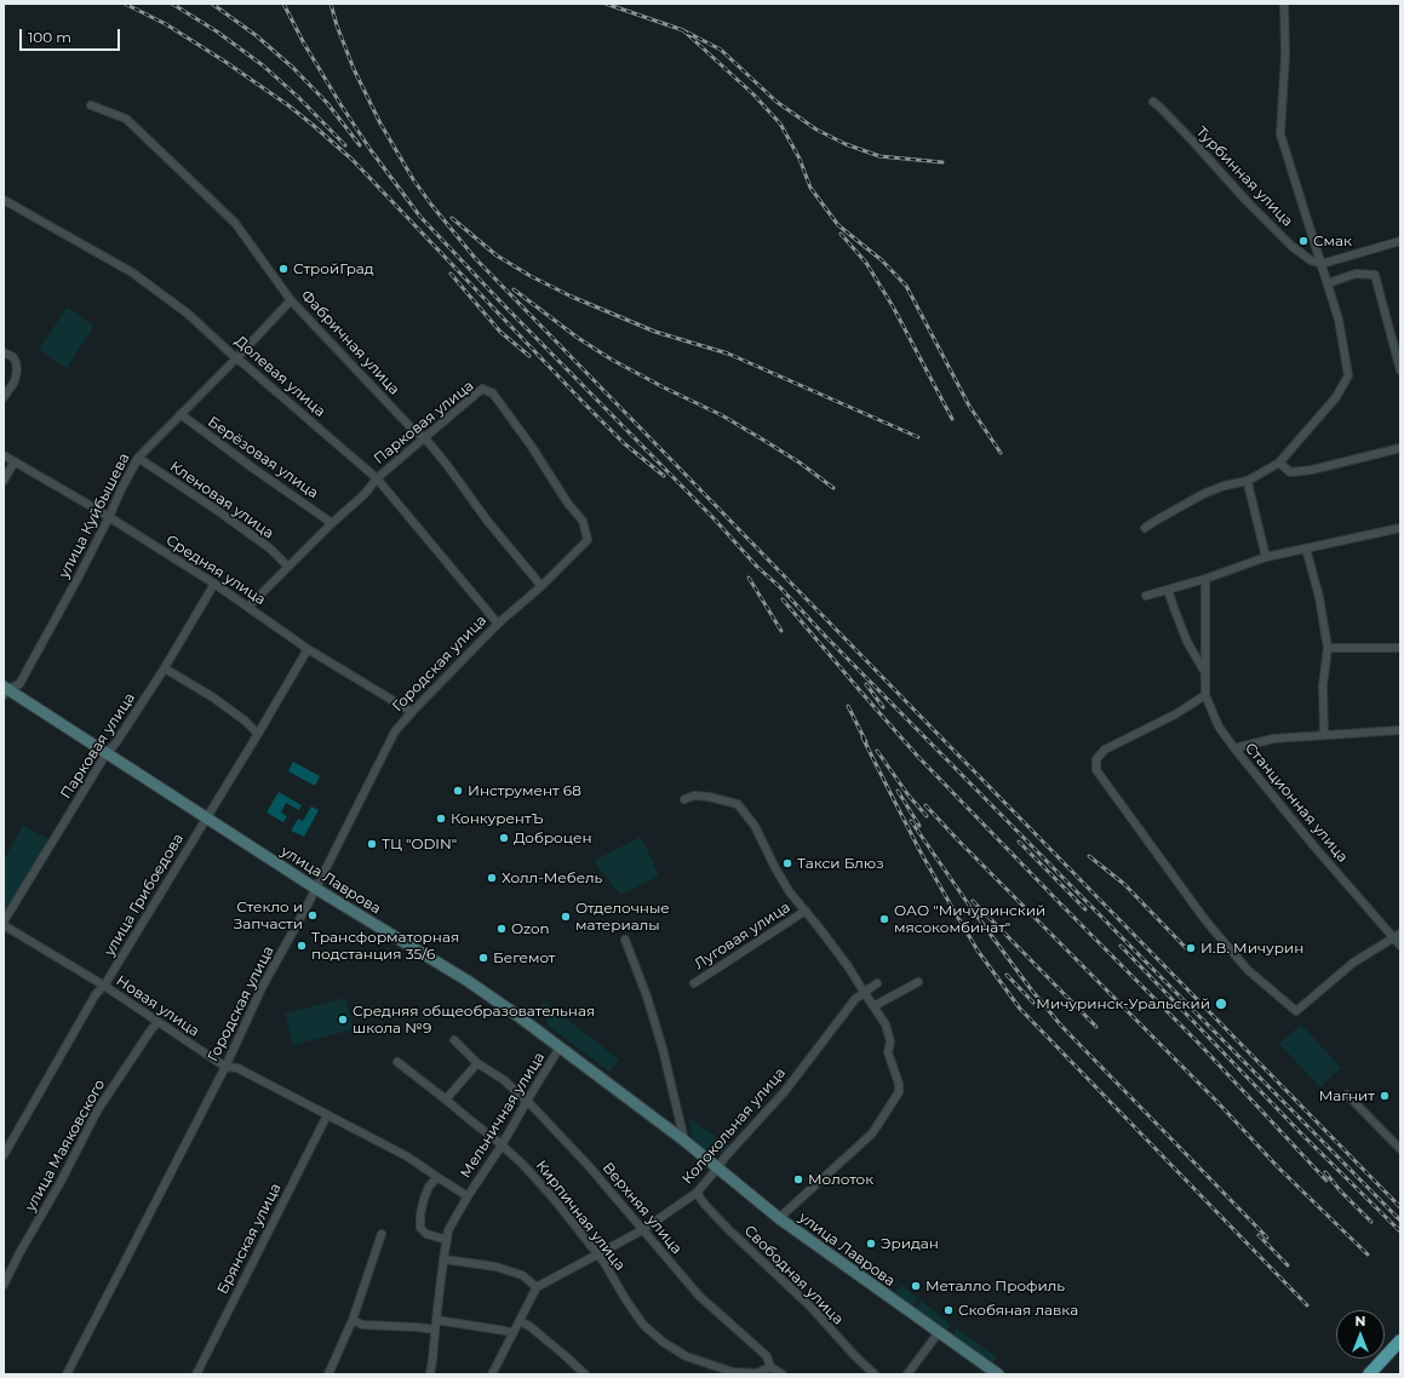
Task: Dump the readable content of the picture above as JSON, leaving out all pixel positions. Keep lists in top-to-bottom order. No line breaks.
{"streets":{"main road":["улица Лаврова"],"street":["Турбинная улица","Фабричная улица","Долевая улица","Парковая улица","Берёзовая улица","Кленовая улица","улица Куйбышева","Средняя улица","Городская улица","Станционная улица","улица Грибоедова","Луговая улица","Новая улица","Мельничная улица","Колокольная улица","улица Маяковского","Верхняя улица","Кирпичная улица","Брянская улица","Свободная улица"]},"crossings":[["Фабричная улица","Парковая улица"],["Фабричная улица","улица Куйбышева"],["Фабричная улица","Городская улица"],["Долевая улица","Парковая улица"],["Долевая улица","улица Куйбышева"],["Долевая улица","Городская улица"],["Парковая улица","Берёзовая улица"],["Парковая улица","Кленовая улица"],["Парковая улица","Средняя улица"],["Парковая улица","Городская улица"],["Парковая улица","улица Лаврова"],["Парковая улица","Новая улица"],["Берёзовая улица","улица Куйбышева"],["Кленовая улица","улица Куйбышева"],["улица Куйбышева","Средняя улица"],["улица Куйбышева","улица Лаврова"],["Средняя улица","Городская улица"],["Средняя улица","улица Грибоедова"],["Городская улица","улица Лаврова"],["Городская улица","Новая улица"],["улица Лаврова","улица Грибоедова"],["улица Лаврова","Луговая улица"],["улица Лаврова","Мельничная улица"],["улица Лаврова","Колокольная улица"],["улица Грибоедова","Новая улица"],["Луговая улица","Колокольная улица"],["Новая улица","Мельничная улица"],["Новая улица","улица Маяковского"],["Новая улица","Брянская улица"],["Мельничная улица","Верхняя улица"],["Мельничная улица","Кирпичная улица"],["Мельничная улица","Брянская улица"],["Колокольная улица","Верхняя улица"],["Колокольная улица","Кирпичная улица"],["Колокольная улица","Свободная улица"],["Верхняя улица","Кирпичная улица"]],"places":["Смак","СтройГрад","Инструмент 68","КонкурентЪ","Доброцен","ТЦ \"ODIN\"","Такси Блюз","Холл-Мебель","Стекло и Запчасти","Отделочные материалы","ОАО \"Мичуринский мясокомбинат\"","Ozon","Трансформаторная подстанция 35/6","И.В. Мичурин","Бегемот","Мичуринск-Уральский","Средняя общеобразовательная школа №9","Магнит","Молоток","Эридан","Металло Профиль","Скобяная лавка"],"scale_bar":"100 m","north":"top"}
